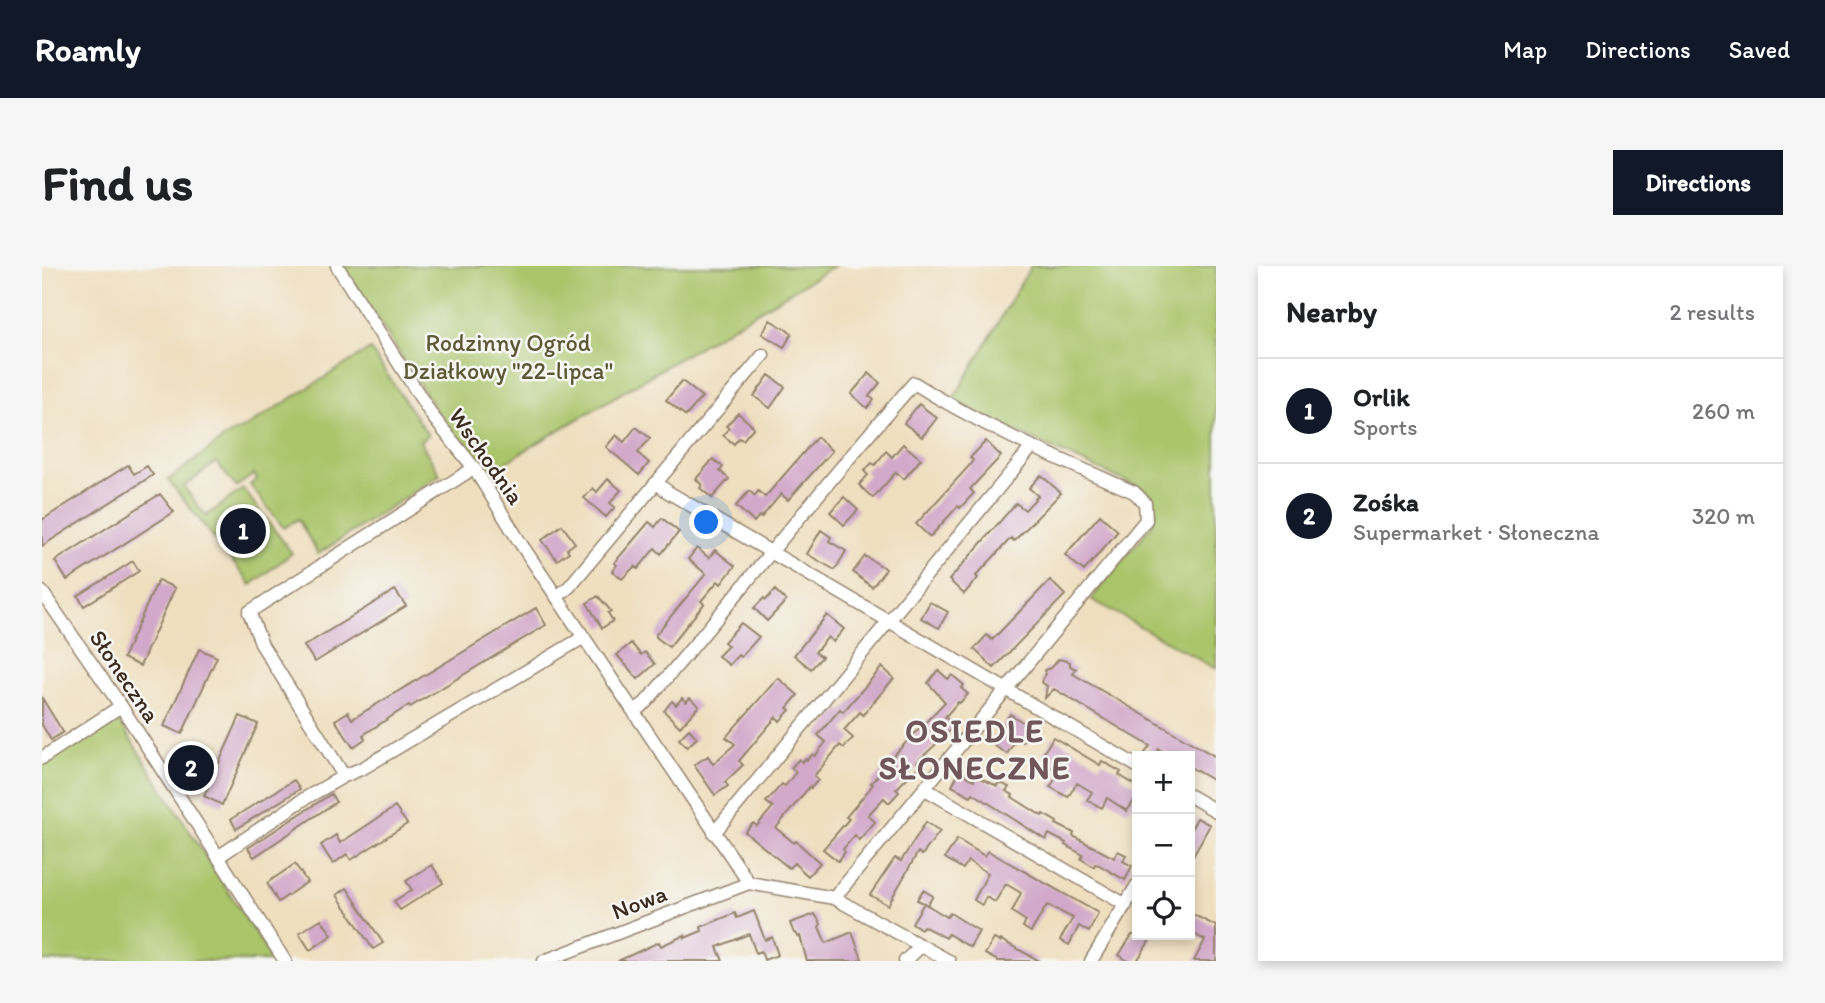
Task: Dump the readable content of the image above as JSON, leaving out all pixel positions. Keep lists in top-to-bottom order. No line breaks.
{"streets":{"street":["Wschodnia","Słoneczna","Nowa"]},"crossings":[["Wschodnia","Nowa"]],"districts":["OSIEDLE SŁONECZNE"],"parks":["Rodzinny Ogród Działkowy \"22-lipca\""],"page":{"header":"Roamly","nav":["Map","Directions","Saved"],"buttons":"Directions","title":"Find us","heading":["Nearby","2 results"],"list":[{"mark":"1","name":"Orlik","note":"Sports","value":"260 m"},{"mark":"2","name":"Zośka","note":"Supermarket · Słoneczna","value":"320 m"}],"pins":["1","2"],"map_buttons":["+","−"]}}
